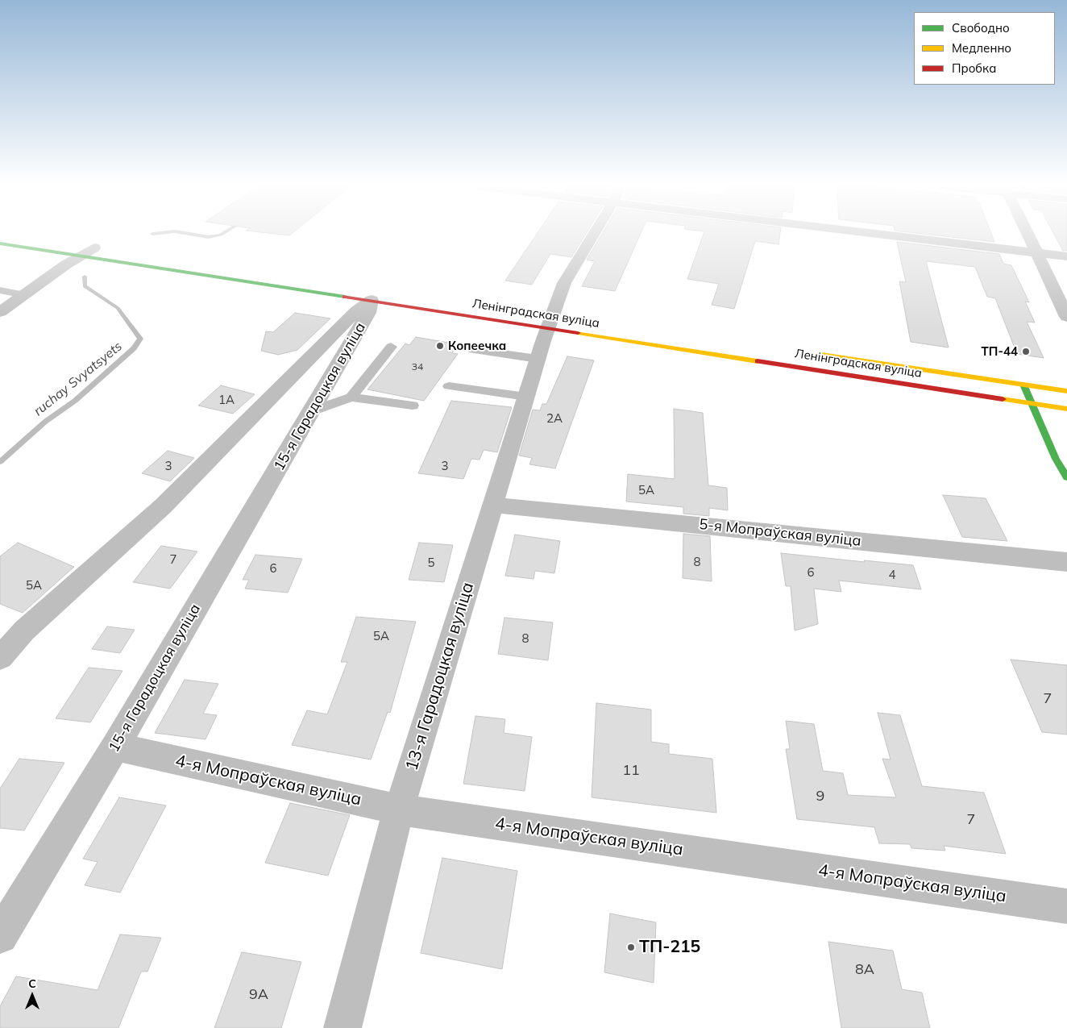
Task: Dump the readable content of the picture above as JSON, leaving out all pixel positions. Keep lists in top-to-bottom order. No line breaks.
{"streets":{"main road":["Ленінградская вуліца"],"street":["15-я Гарадоцкая вуліца","5-я Мопраўская вуліца","13-я Гарадоцкая вуліца","4-я Мопраўская вуліца"]},"crossings":[["Ленінградская вуліца","15-я Гарадоцкая вуліца"],["Ленінградская вуліца","13-я Гарадоцкая вуліца"],["15-я Гарадоцкая вуліца","4-я Мопраўская вуліца"],["5-я Мопраўская вуліца","13-я Гарадоцкая вуліца"],["13-я Гарадоцкая вуліца","4-я Мопраўская вуліца"]],"water":["ruchay Svyatsyets"],"places":["Копеечка","ТП-44","ТП-215"],"house_numbers":["34","1А","2А","3","3","5А","7","8","5","6","6","4","5А","5А","8","7","11","9","7","8А","9А"],"legend":["Свободно","Медленно","Пробка"],"north":"top"}
